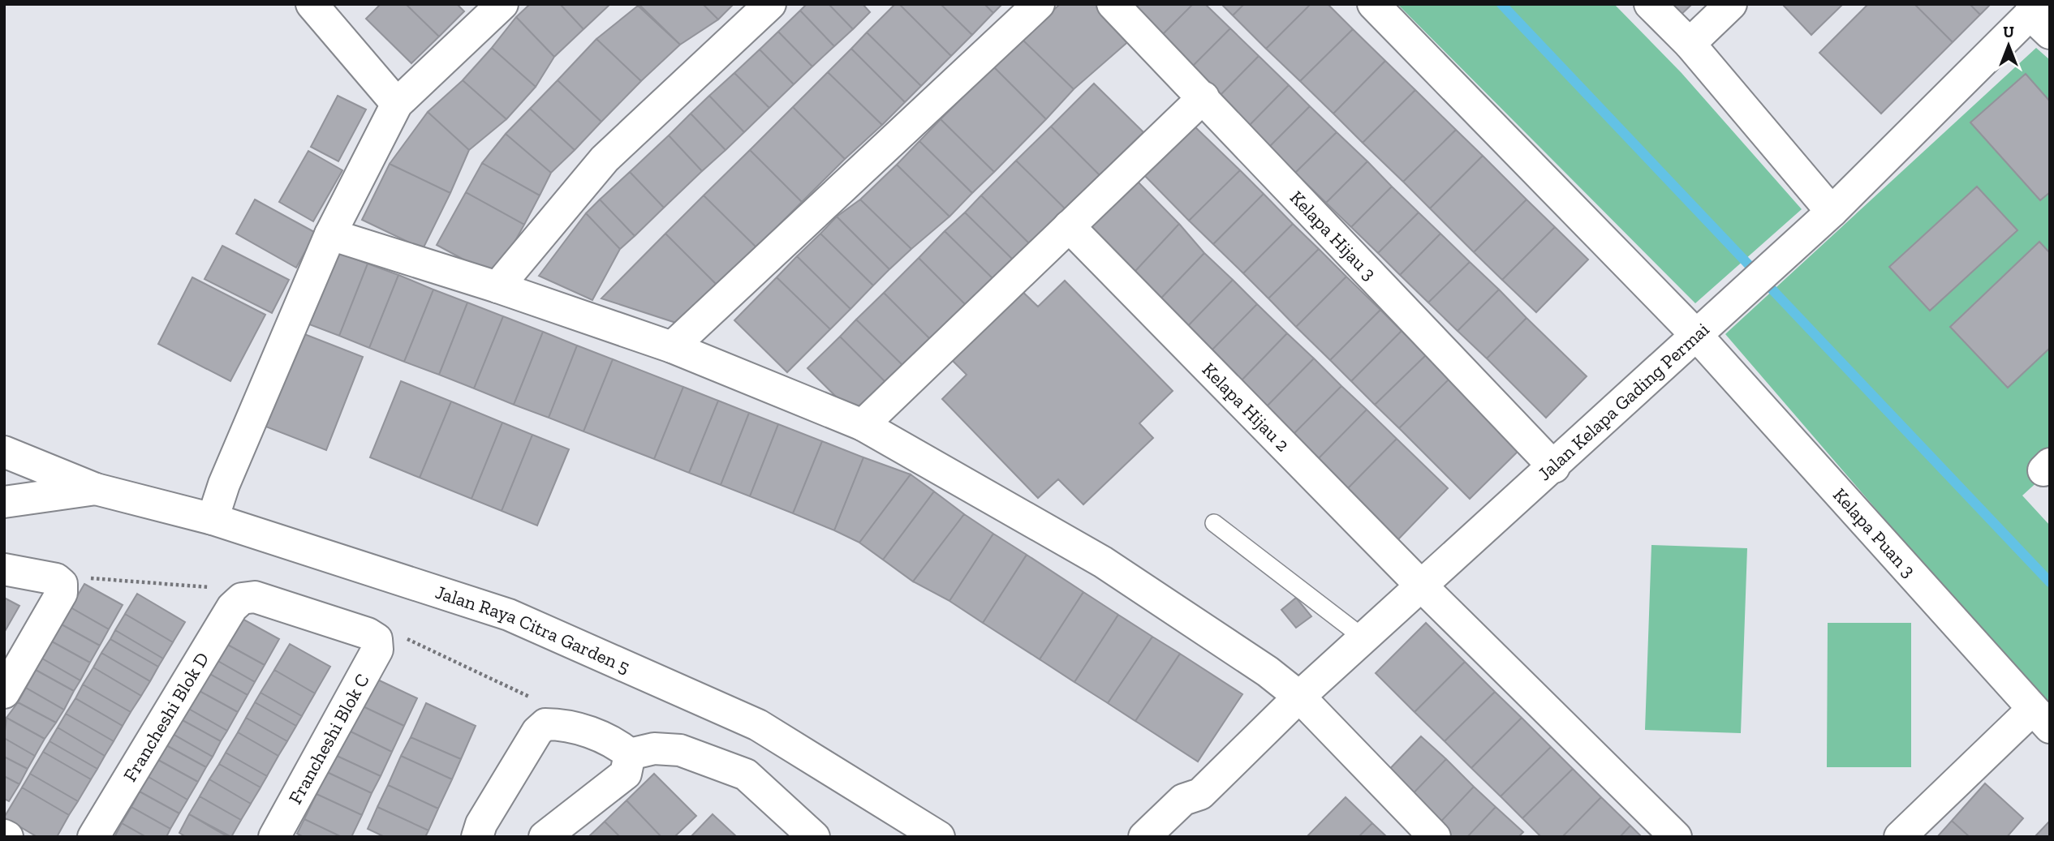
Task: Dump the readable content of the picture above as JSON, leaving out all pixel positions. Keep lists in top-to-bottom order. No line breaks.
{"streets":{"street":["Kelapa Hijau 3","Jalan Kelapa Gading Permai","Kelapa Hijau 2","Kelapa Puan 3","Jalan Raya Citra Garden 5","Francheshi Blok D","Francheshi Blok C"]},"crossings":[["Kelapa Hijau 3","Jalan Kelapa Gading Permai"],["Jalan Kelapa Gading Permai","Kelapa Hijau 2"],["Jalan Kelapa Gading Permai","Kelapa Puan 3"]],"north":"top"}
